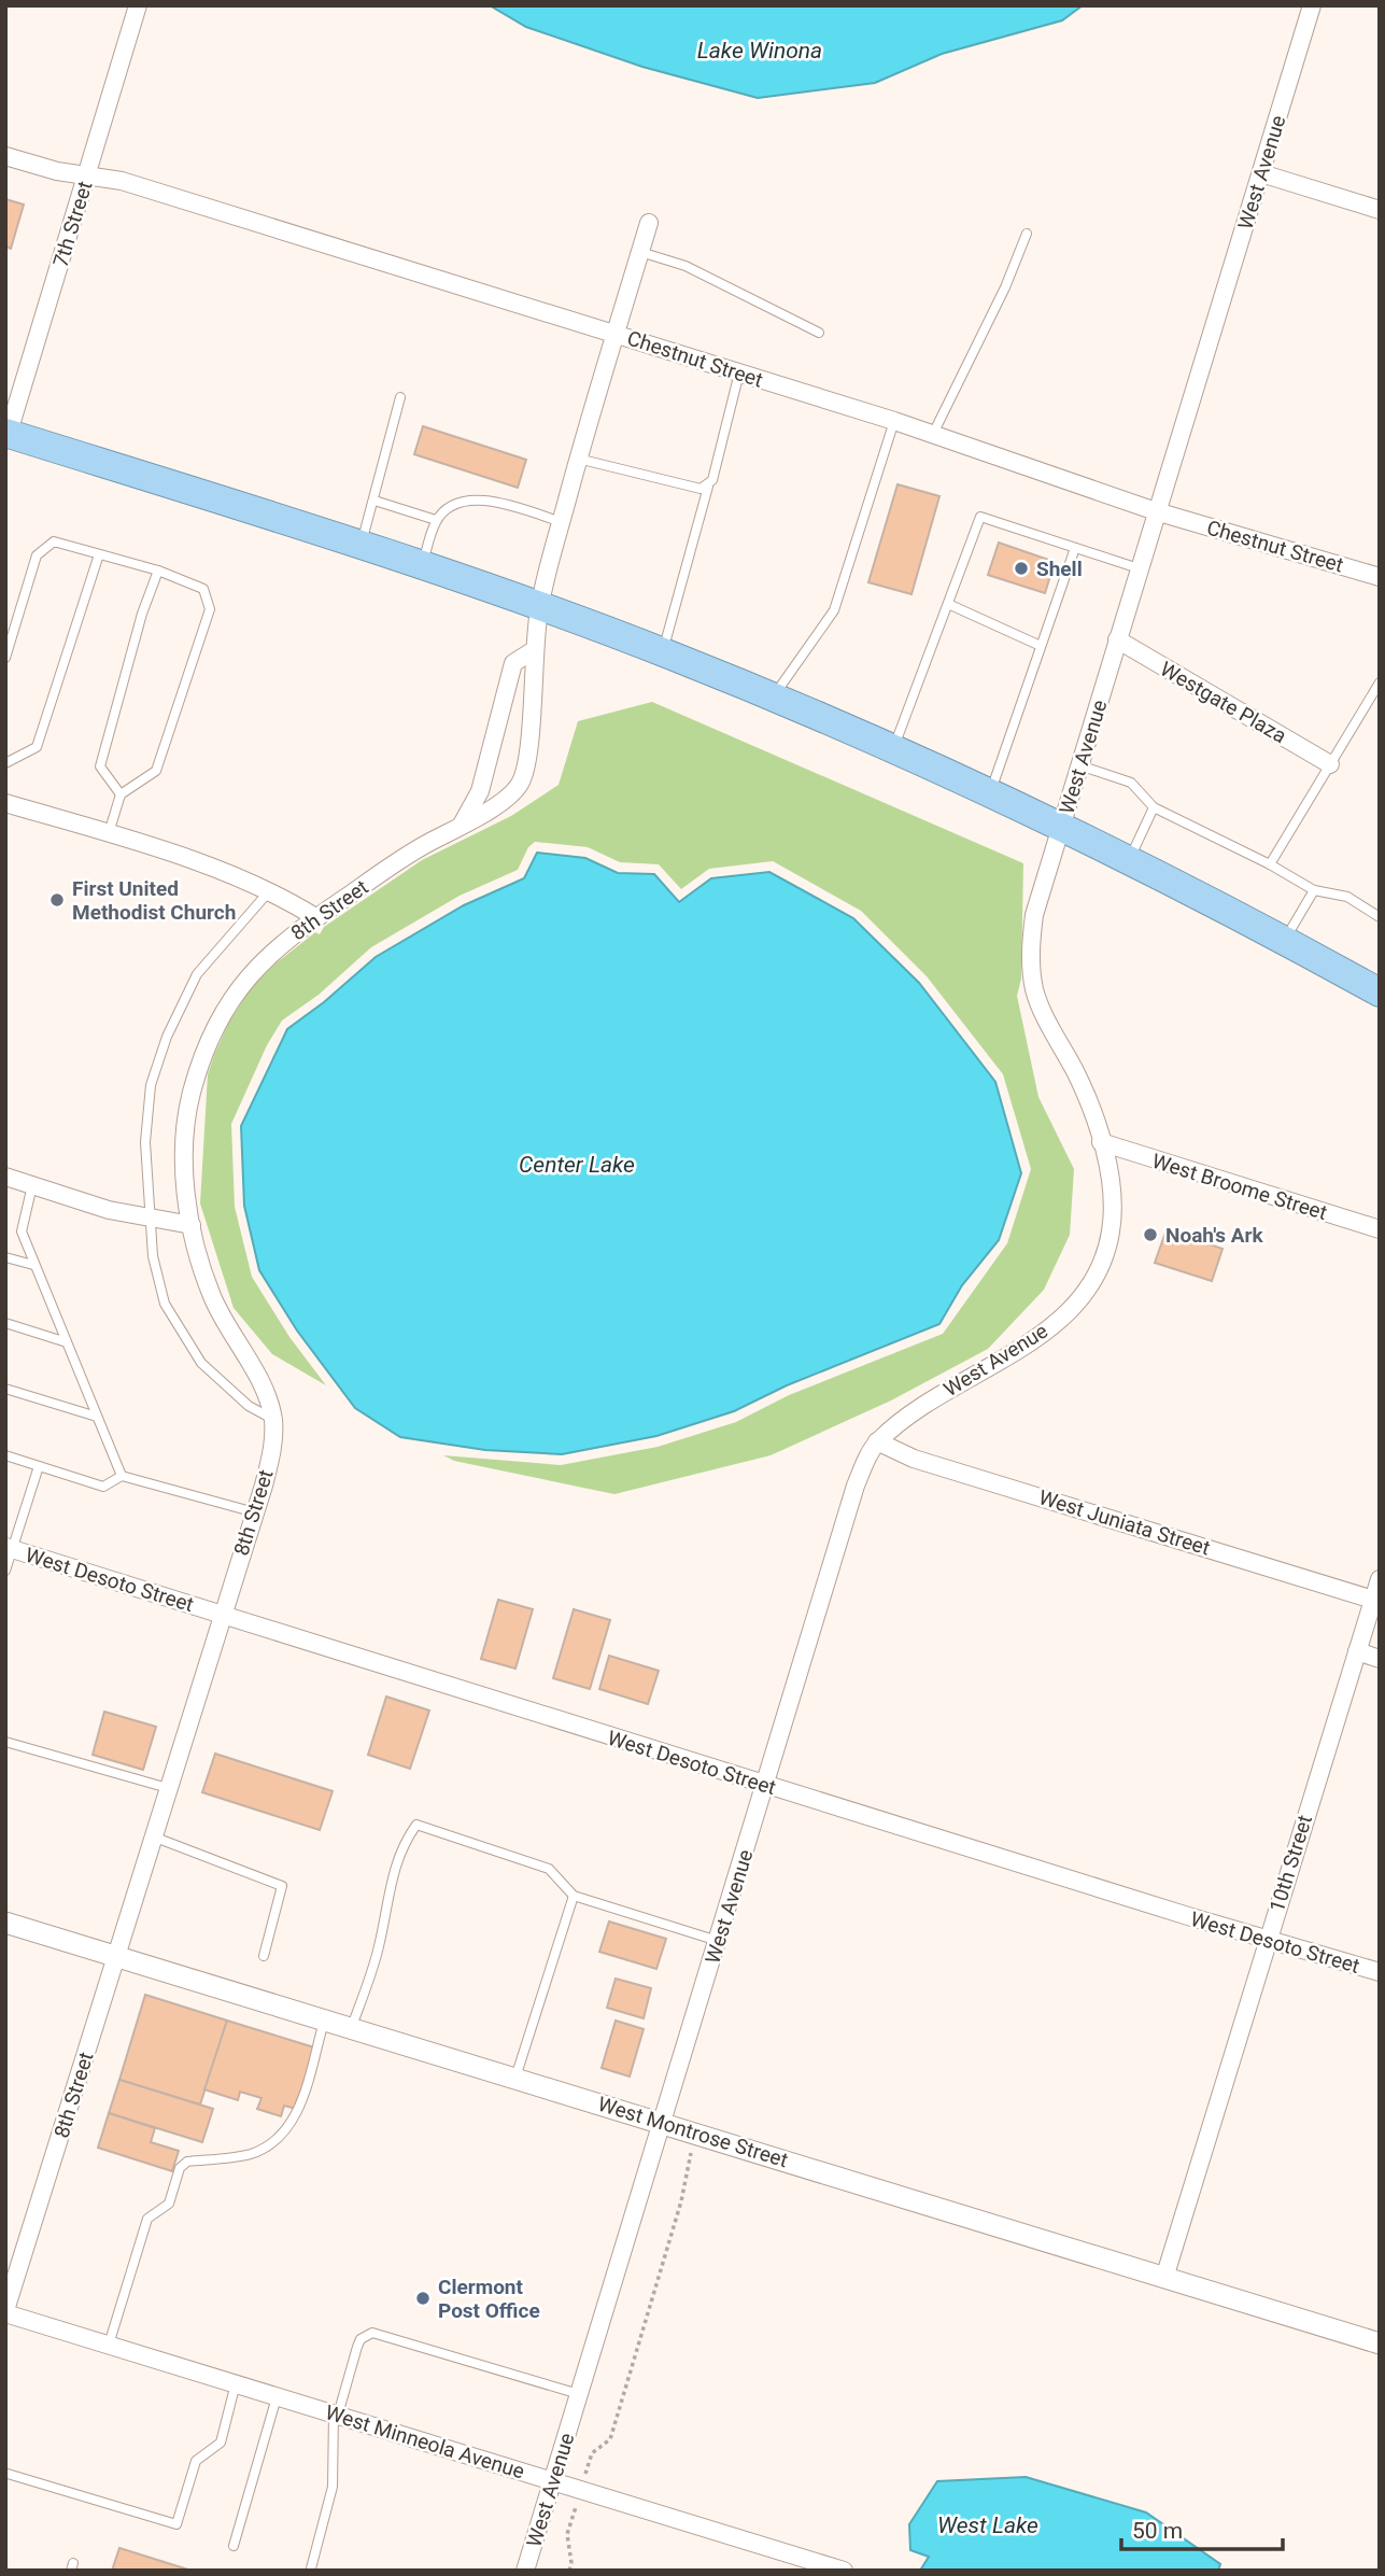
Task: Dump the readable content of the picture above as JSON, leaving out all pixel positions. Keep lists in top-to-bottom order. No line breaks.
{"streets":{"street":["West Avenue","7th Street","Chestnut Street","Westgate Plaza","8th Street","West Broome Street","West Juniata Street","West Desoto Street","10th Street","West Montrose Street","West Minneola Avenue"]},"crossings":[["West Avenue","Chestnut Street"],["West Avenue","Westgate Plaza"],["West Avenue","West Broome Street"],["West Avenue","West Juniata Street"],["West Avenue","West Desoto Street"],["West Avenue","West Montrose Street"],["West Avenue","West Minneola Avenue"],["7th Street","Chestnut Street"],["Chestnut Street","8th Street"],["8th Street","West Desoto Street"],["8th Street","West Montrose Street"],["8th Street","West Minneola Avenue"],["West Juniata Street","10th Street"],["West Desoto Street","10th Street"],["10th Street","West Montrose Street"]],"water":["Lake Winona","Center Lake","West Lake"],"places":["Shell","First United Methodist Church","Noah's Ark","Clermont Post Office"],"scale_bar":"50 m"}
